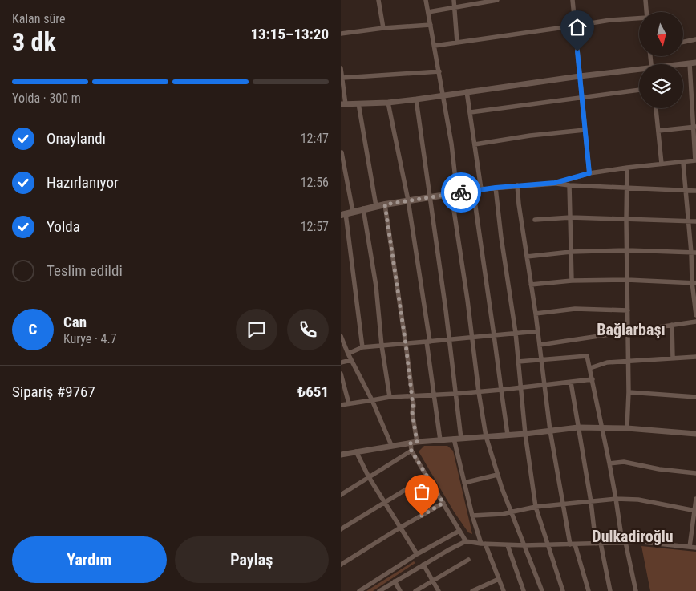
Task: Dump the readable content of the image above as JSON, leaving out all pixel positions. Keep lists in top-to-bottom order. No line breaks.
{"districts":["Bağlarbaşı","Dulkadiroğlu"],"north":"bottom","page":{"heading":["3 dk","Kalan süre","13:15–13:20"],"panel":["Can","Kurye · 4.7","Sipariş #9767","₺651"],"bar":"Yolda · 300 m","list":[["Onaylandı","12:47"],["Hazırlanıyor","12:56"],["Yolda","12:57"],"Teslim edildi"],"round":"C","buttons":["Yardım","Paylaş"]}}
